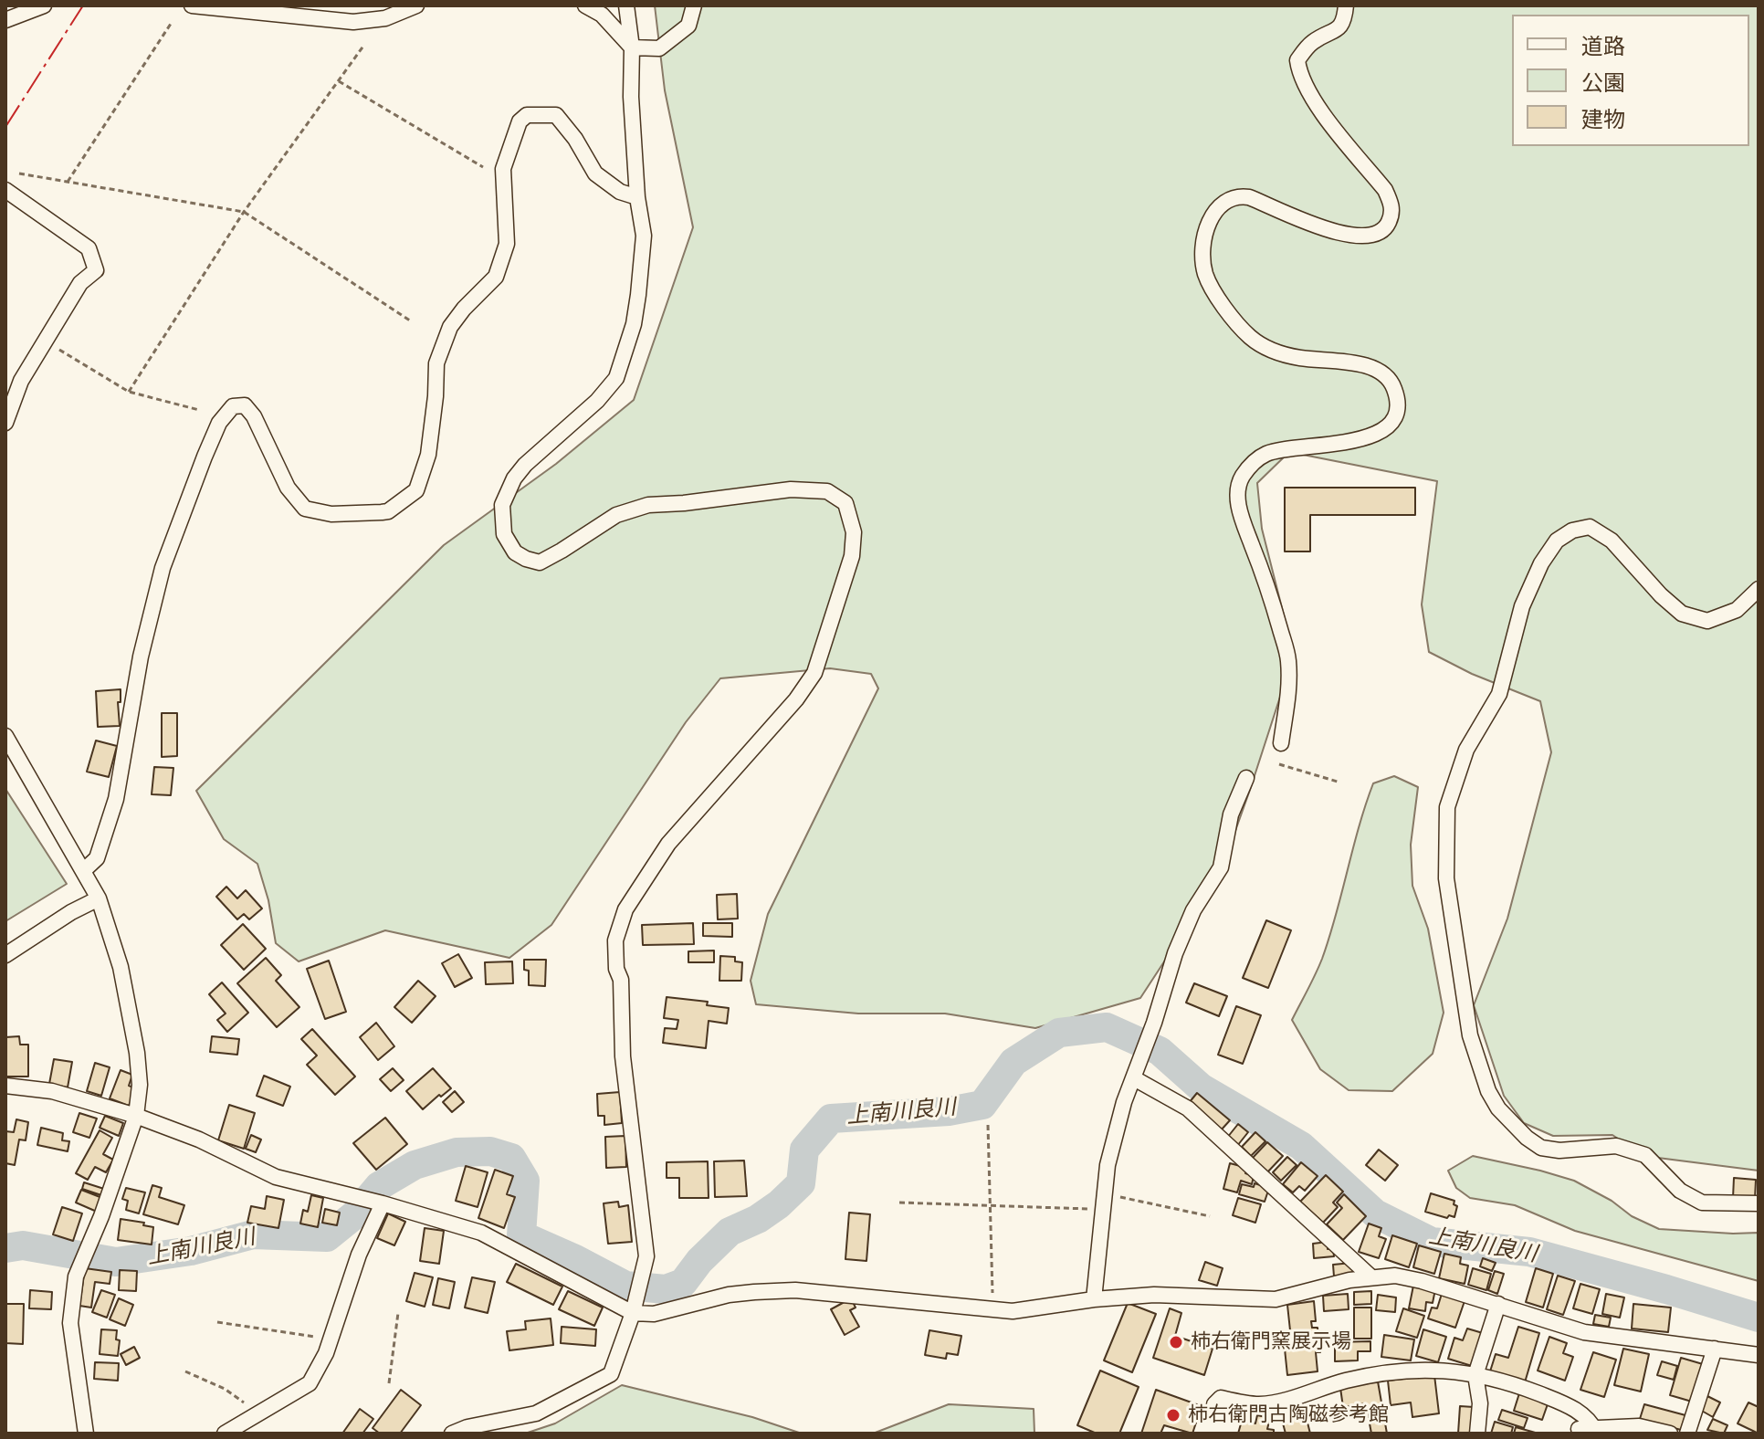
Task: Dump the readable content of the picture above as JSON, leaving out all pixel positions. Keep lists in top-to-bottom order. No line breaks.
{"water":["上南川良川"],"places":["柿右衛門窯展示場","柿右衛門古陶磁参考館"],"legend":["道路","公園","建物"]}
